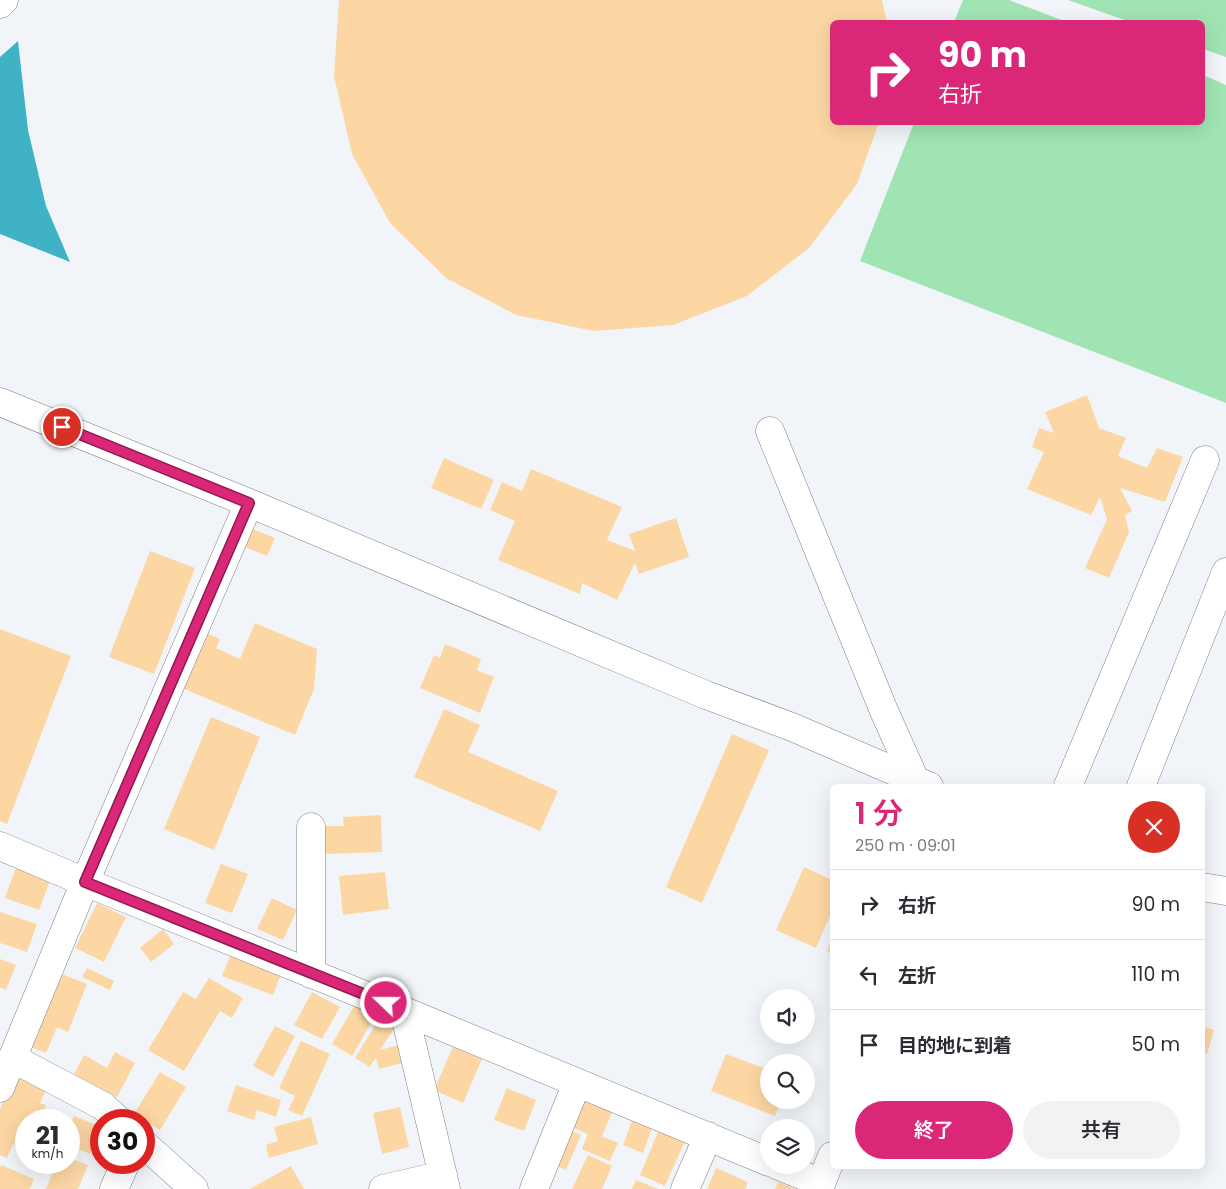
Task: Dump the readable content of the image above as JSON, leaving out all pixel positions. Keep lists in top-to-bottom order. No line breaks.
{"page":{"turn":["90 m","右折"],"heading":["1 分","250 m · 09:01"],"list":[{"name":"右折","value":"90 m"},{"name":"左折","value":"110 m"},{"name":"目的地に到着","value":"50 m"}],"buttons":["終了","共有"],"speed":"21 km/h","limit":"30"}}
